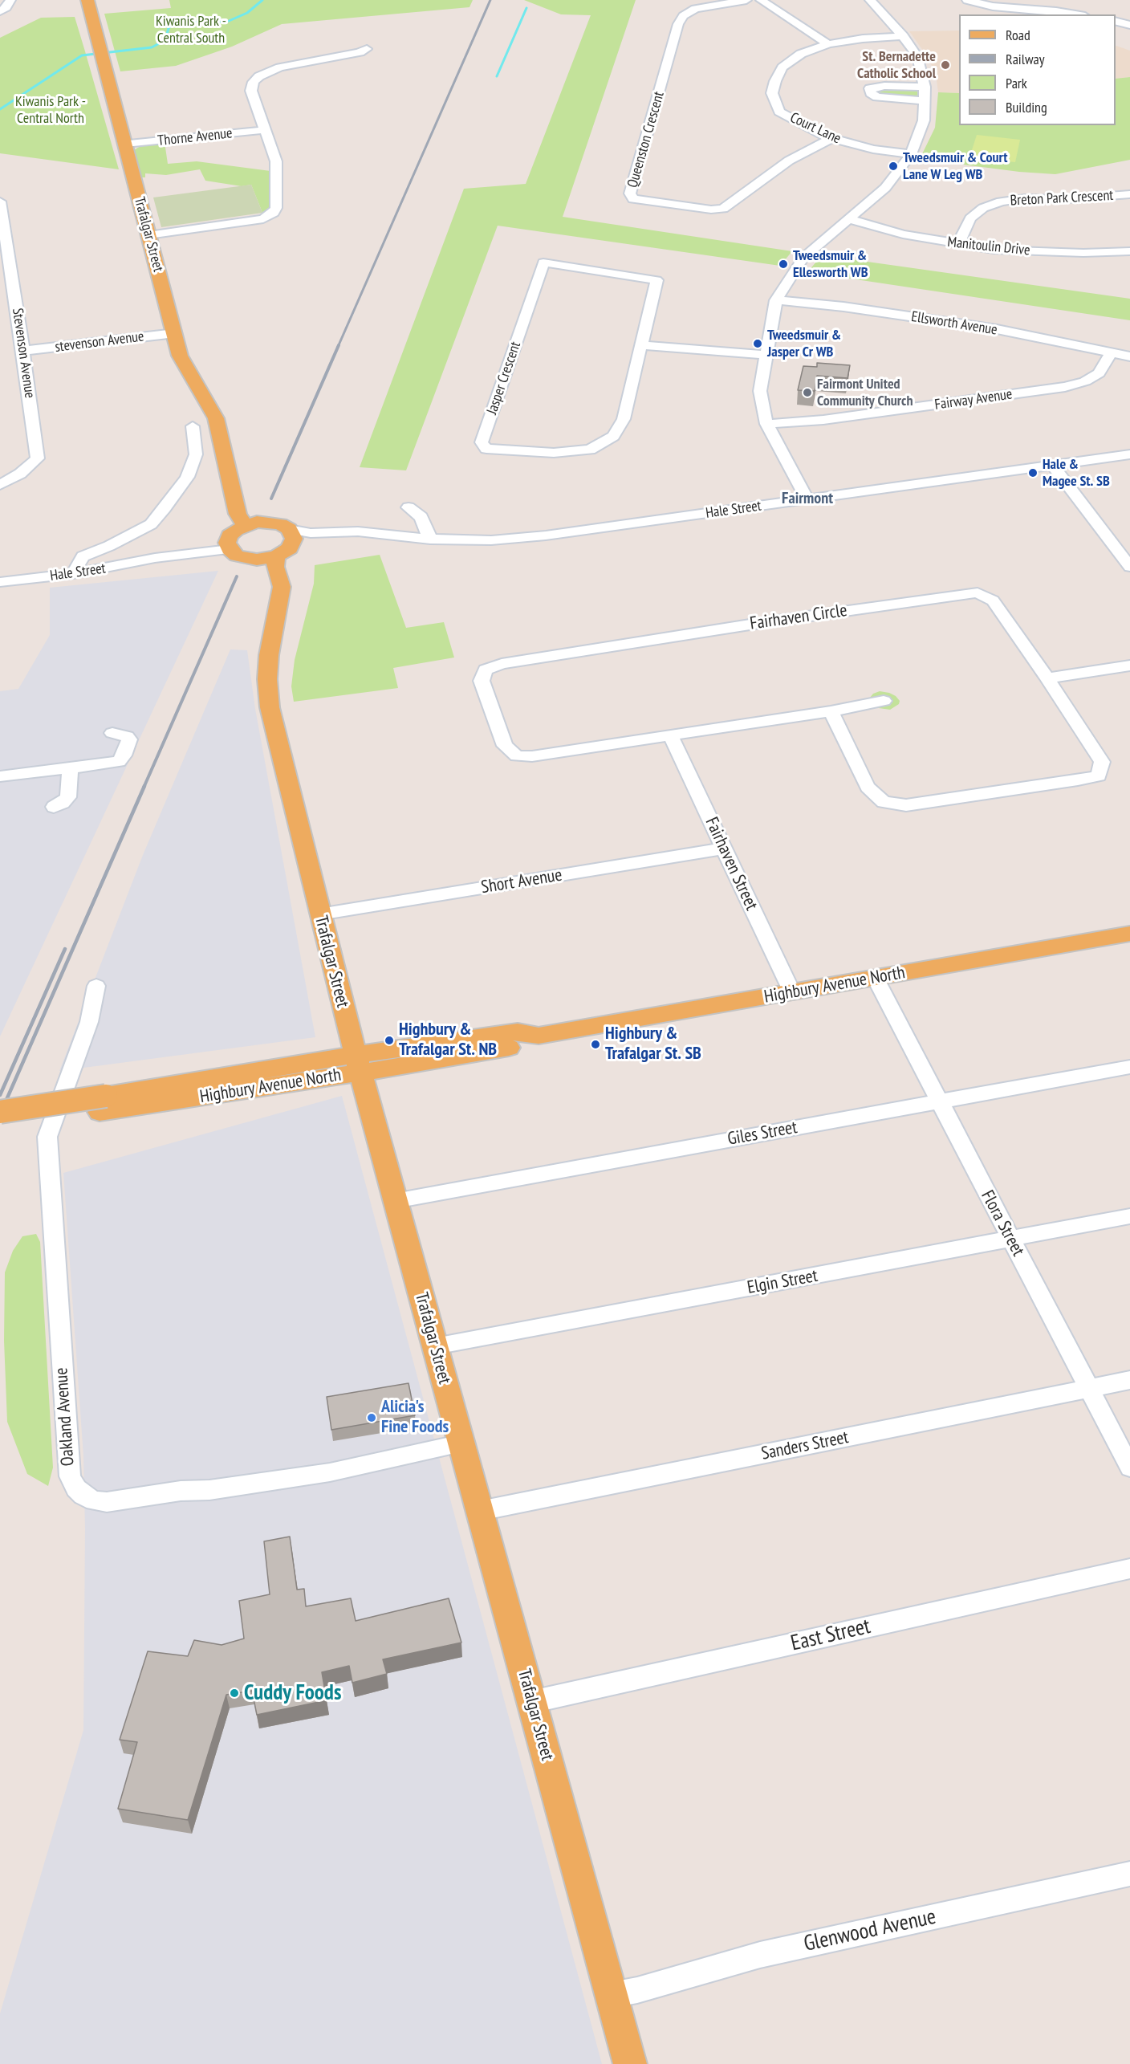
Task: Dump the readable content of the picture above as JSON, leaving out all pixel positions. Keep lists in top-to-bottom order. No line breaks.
{"streets":{"main road":["Trafalgar Street","Highbury Avenue North"],"street":["Court Lane","Thorne Avenue","Queenston Crescent","Breton Park Crescent","Manitoulin Drive","Ellsworth Avenue","stevenson Avenue","Stevenson Avenue","Jasper Crescent","Fairway Avenue","Hale Street","Fairhaven Circle","Fairhaven Street","Short Avenue","Giles Street","Flora Street","Elgin Street","Oakland Avenue","Sanders Street","East Street","Glenwood Avenue"]},"crossings":[["Court Lane","Queenston Crescent"],["Thorne Avenue","Trafalgar Street"],["Breton Park Crescent","Manitoulin Drive"],["Trafalgar Street","stevenson Avenue"],["Trafalgar Street","Hale Street"],["Trafalgar Street","Short Avenue"],["Trafalgar Street","Highbury Avenue North"],["Trafalgar Street","Giles Street"],["Trafalgar Street","Elgin Street"],["Trafalgar Street","Oakland Avenue"],["Trafalgar Street","Sanders Street"],["Trafalgar Street","East Street"],["Trafalgar Street","Glenwood Avenue"],["Ellsworth Avenue","Fairway Avenue"],["stevenson Avenue","Stevenson Avenue"],["Fairhaven Circle","Fairhaven Street"],["Fairhaven Street","Short Avenue"],["Fairhaven Street","Highbury Avenue North"],["Highbury Avenue North","Flora Street"],["Giles Street","Flora Street"],["Flora Street","Elgin Street"],["Flora Street","Sanders Street"]],"districts":["Fairmont"],"parks":["Kiwanis Park - Central South","Kiwanis Park - Central North"],"places":["St. Bernadette Catholic School","Tweedsmuir & Court Lane W Leg WB","Tweedsmuir & Ellesworth WB","Tweedsmuir & Jasper Cr WB","Fairmont United Community Church","Hale & Magee St. SB","Highbury & Trafalgar St. NB","Highbury & Trafalgar St. SB","Alicia's Fine Foods","Cuddy Foods"],"legend":["Road","Railway","Park","Building"]}
